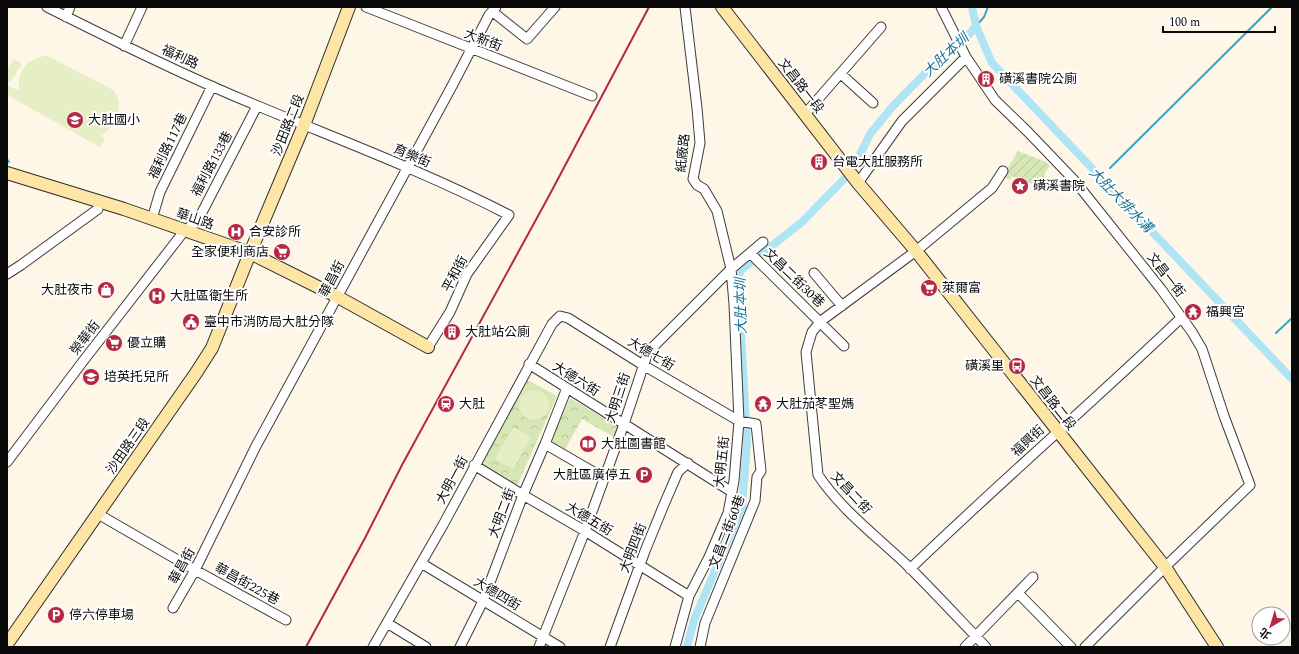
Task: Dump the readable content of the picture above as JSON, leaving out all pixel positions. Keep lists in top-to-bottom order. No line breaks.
{"streets":{"street":["大新街","福利路","文昌路一段","沙田路二段","福利路117巷","紙廠路","育樂街","福利路133巷","華山路","平和街","文昌一街","文昌二街30巷","華昌街","榮華街","大德七街","大德六街","大明三街","文昌路二段","福興街","沙田路三段","大明五街","大明一街","文昌二街","大明二街","大德五街","文昌二街60巷","大明四街","華昌街225巷","大德四街"]},"crossings":[["大新街","華昌街"],["福利路","沙田路二段"],["福利路","福利路117巷"],["福利路","育樂街"],["福利路","福利路133巷"],["文昌路一段","文昌路二段"],["沙田路二段","育樂街"],["沙田路二段","華山路"],["沙田路二段","沙田路三段"],["福利路117巷","華山路"],["紙廠路","大明三街"],["紙廠路","大明五街"],["育樂街","平和街"],["育樂街","華昌街"],["福利路133巷","華山路"],["福利路133巷","榮華街"],["華山路","平和街"],["華山路","華昌街"],["華山路","榮華街"],["華山路","沙田路三段"],["文昌一街","文昌路二段"],["文昌一街","福興街"],["文昌二街30巷","大明三街"],["文昌二街30巷","文昌二街"],["華昌街","華昌街225巷"],["大德七街","大明三街"],["大德七街","大明五街"],["大德七街","大明一街"],["大德七街","文昌二街60巷"],["大德六街","大明三街"],["大德六街","大明五街"],["大德六街","大明一街"],["大德六街","大明二街"],["大德六街","大明四街"],["大明三街","大明五街"],["大明三街","大德五街"],["大明三街","大德四街"],["文昌路二段","福興街"],["文昌路二段","文昌二街"],["福興街","文昌二街"],["沙田路三段","華昌街225巷"],["大明五街","大德五街"],["大明五街","文昌二街60巷"],["大明一街","大德五街"],["大明一街","大德四街"],["大明二街","大德五街"],["大明二街","大德四街"],["大德五街","大明四街"]],"water":["大肚本圳","大肚大排水溝"],"places":{"building":["磺溪書院公廁","台電大肚服務所","大肚站公廁"],"school or university":["大肚國小","培英托兒所"],"place":["磺溪書院"],"hospital":["合安診所","大肚區衛生所"],"supermarket":["全家便利商店","萊爾富","優立購"],"shop":["大肚夜市"],"temple":["福興宮","大肚茄苳聖媽"],"public building":["臺中市消防局大肚分隊"],"bus stop":["磺溪里"],"station":["大肚"],"library":["大肚圖書館"],"parking":["大肚區廣停五","停六停車場"]},"scale_bar":"100 m","north":"bottom left"}
